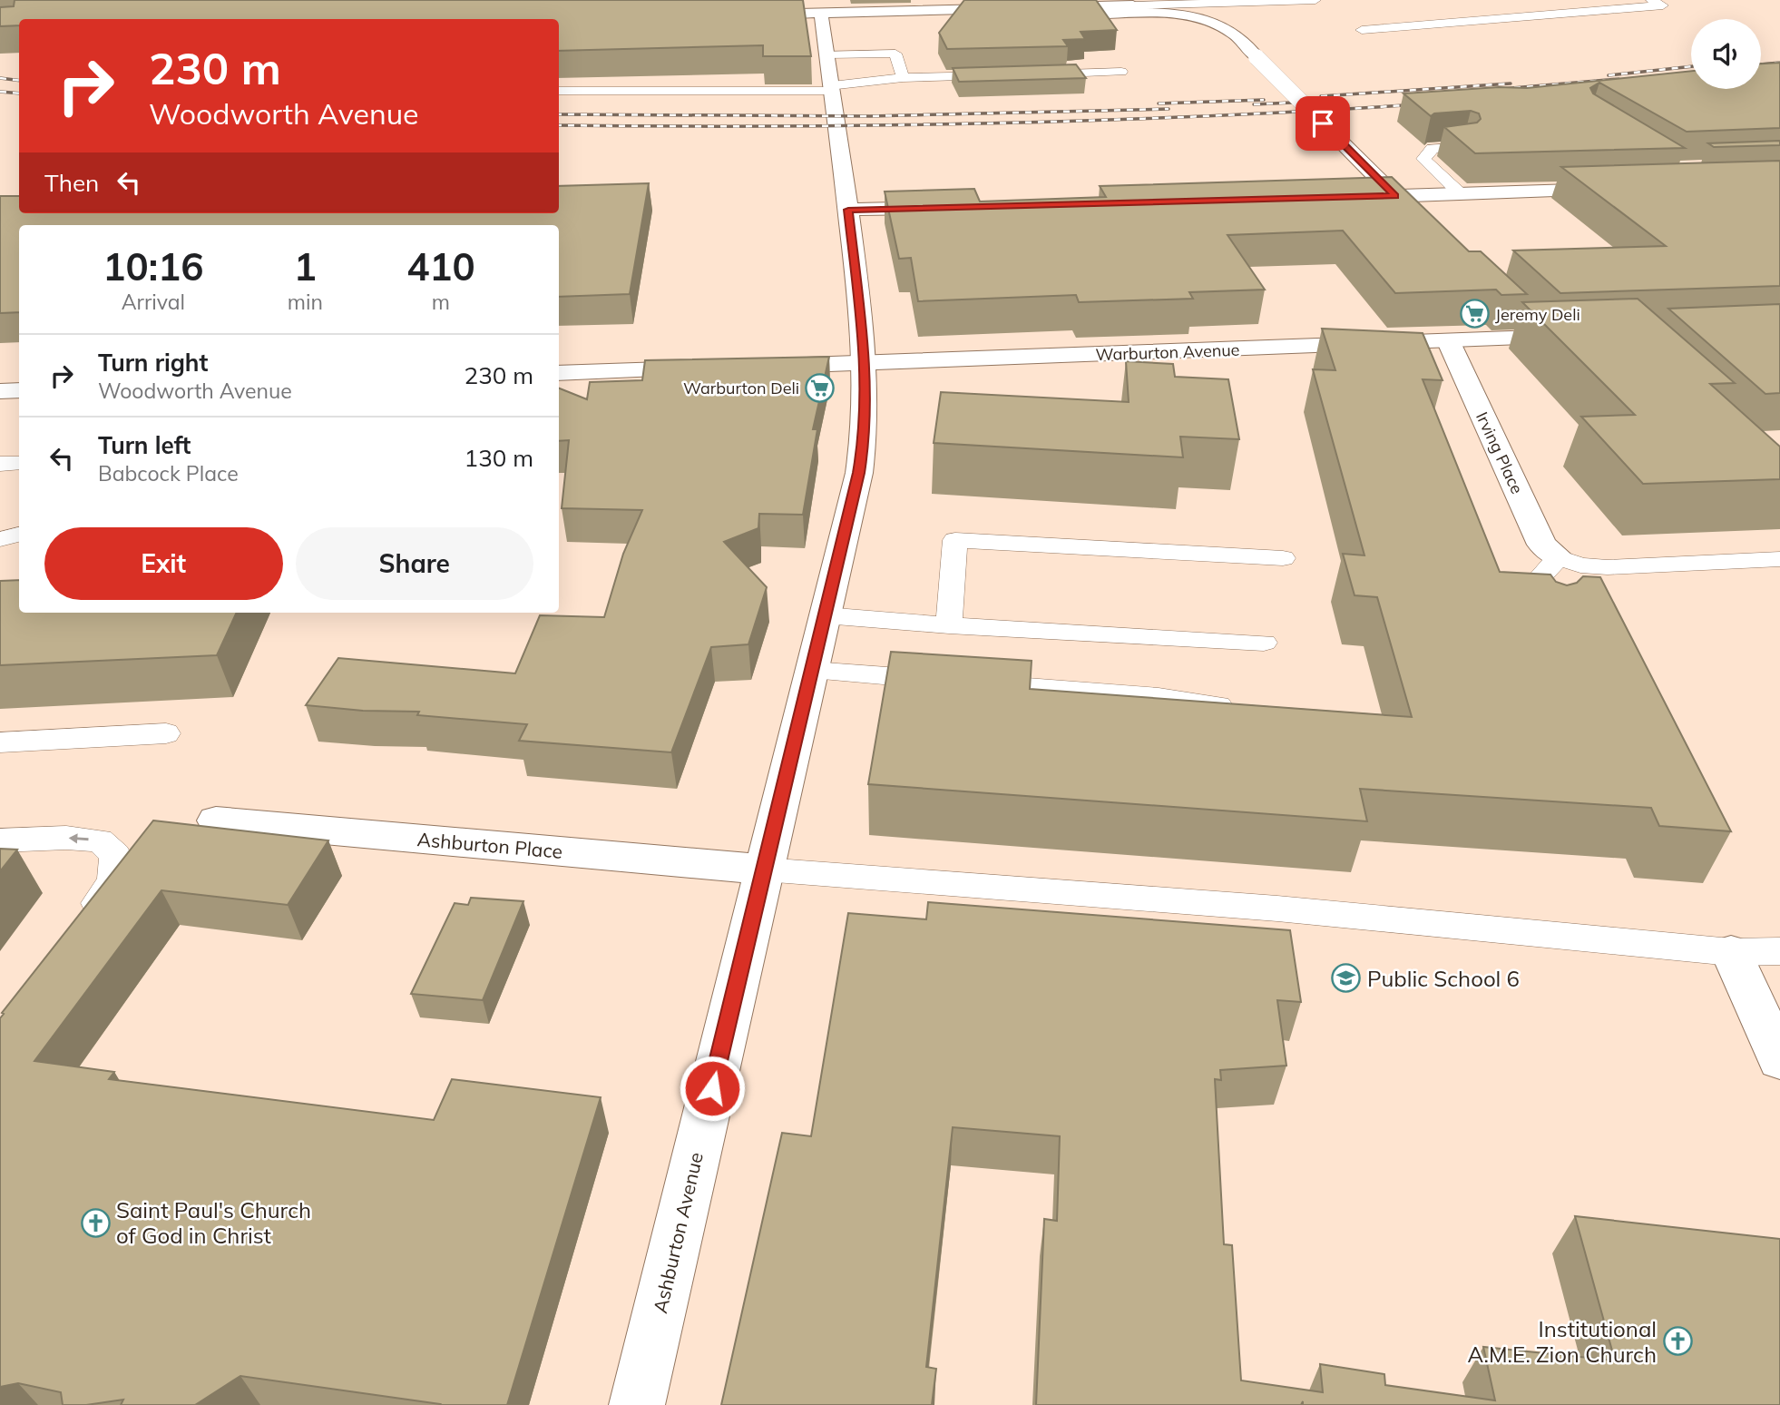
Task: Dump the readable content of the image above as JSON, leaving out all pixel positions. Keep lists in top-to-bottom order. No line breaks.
{"streets":{"street":["Warburton Avenue","Irving Place","Ashburton Place","Ashburton Avenue"]},"crossings":[["Warburton Avenue","Irving Place"],["Warburton Avenue","Ashburton Avenue"],["Ashburton Place","Ashburton Avenue"]],"places":{"supermarket":["Jeremy Deli","Warburton Deli"],"school or university":["Public School 6"],"church":["Saint Paul's Church of God in Christ","Institutional A.M.E. Zion Church"]},"page":{"turn":["230 m","Woodworth Avenue"],"then":"Then","eta":["10:16","Arrival","1","min","410","m"],"list":[{"name":"Turn right","note":"Woodworth Avenue","value":"230 m"},{"name":"Turn left","note":"Babcock Place","value":"130 m"}],"buttons":["Exit","Share"]}}
